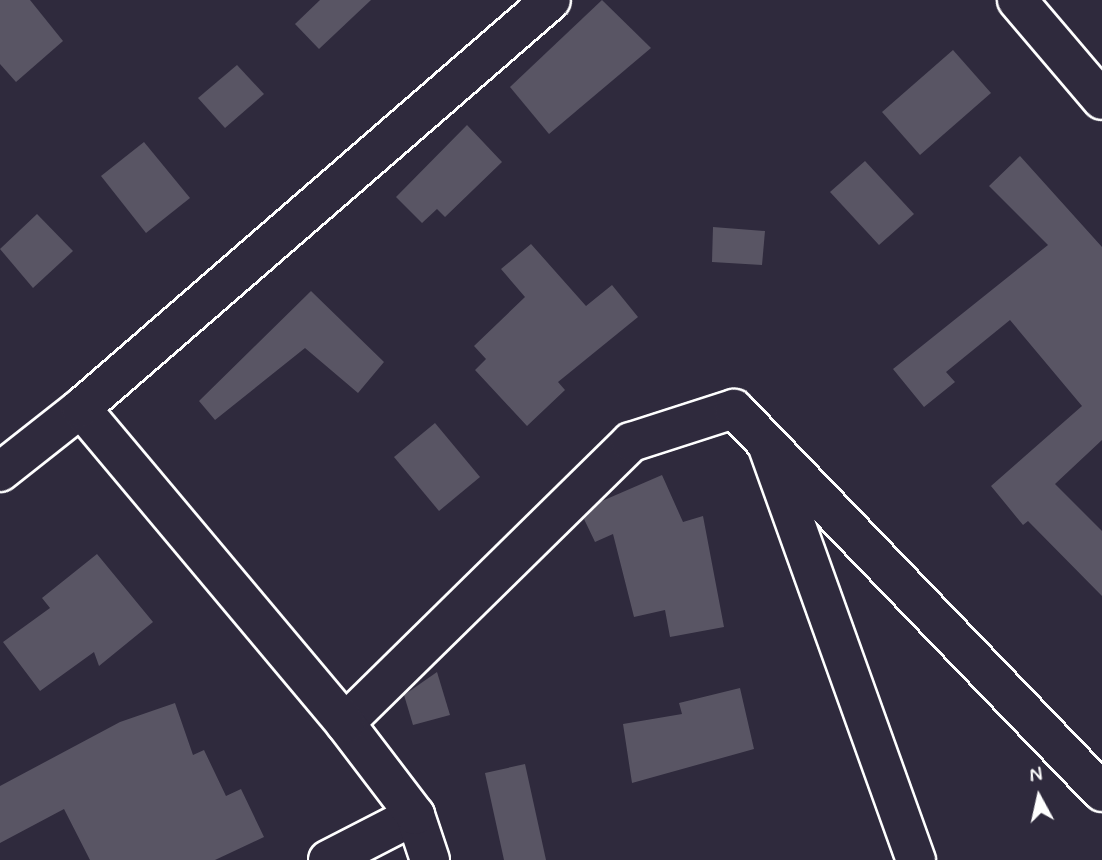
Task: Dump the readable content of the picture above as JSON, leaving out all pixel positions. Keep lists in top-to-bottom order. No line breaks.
{"north":"top"}
